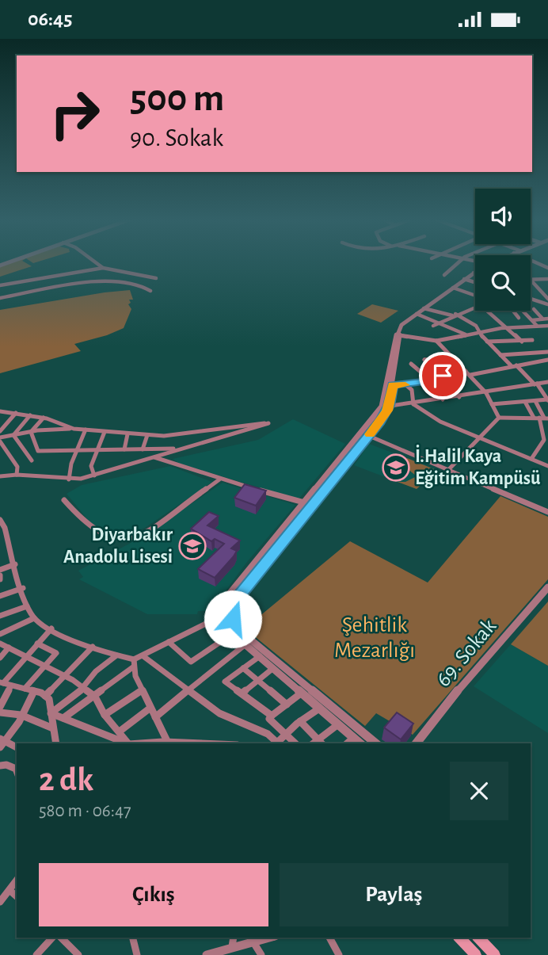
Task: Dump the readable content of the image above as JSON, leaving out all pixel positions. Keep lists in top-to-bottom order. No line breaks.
{"streets":{"street":["69. Sokak"]},"parks":["Şehitlik Mezarlığı"],"places":{"school or university":["İ.Halil Kaya Eğitim Kampüsü","Diyarbakır Anadolu Lisesi"]},"page":{"status":"06:45","turn":["500 m","90. Sokak"],"heading":["2 dk","580 m · 06:47"],"buttons":["Çıkış","Paylaş"]}}
